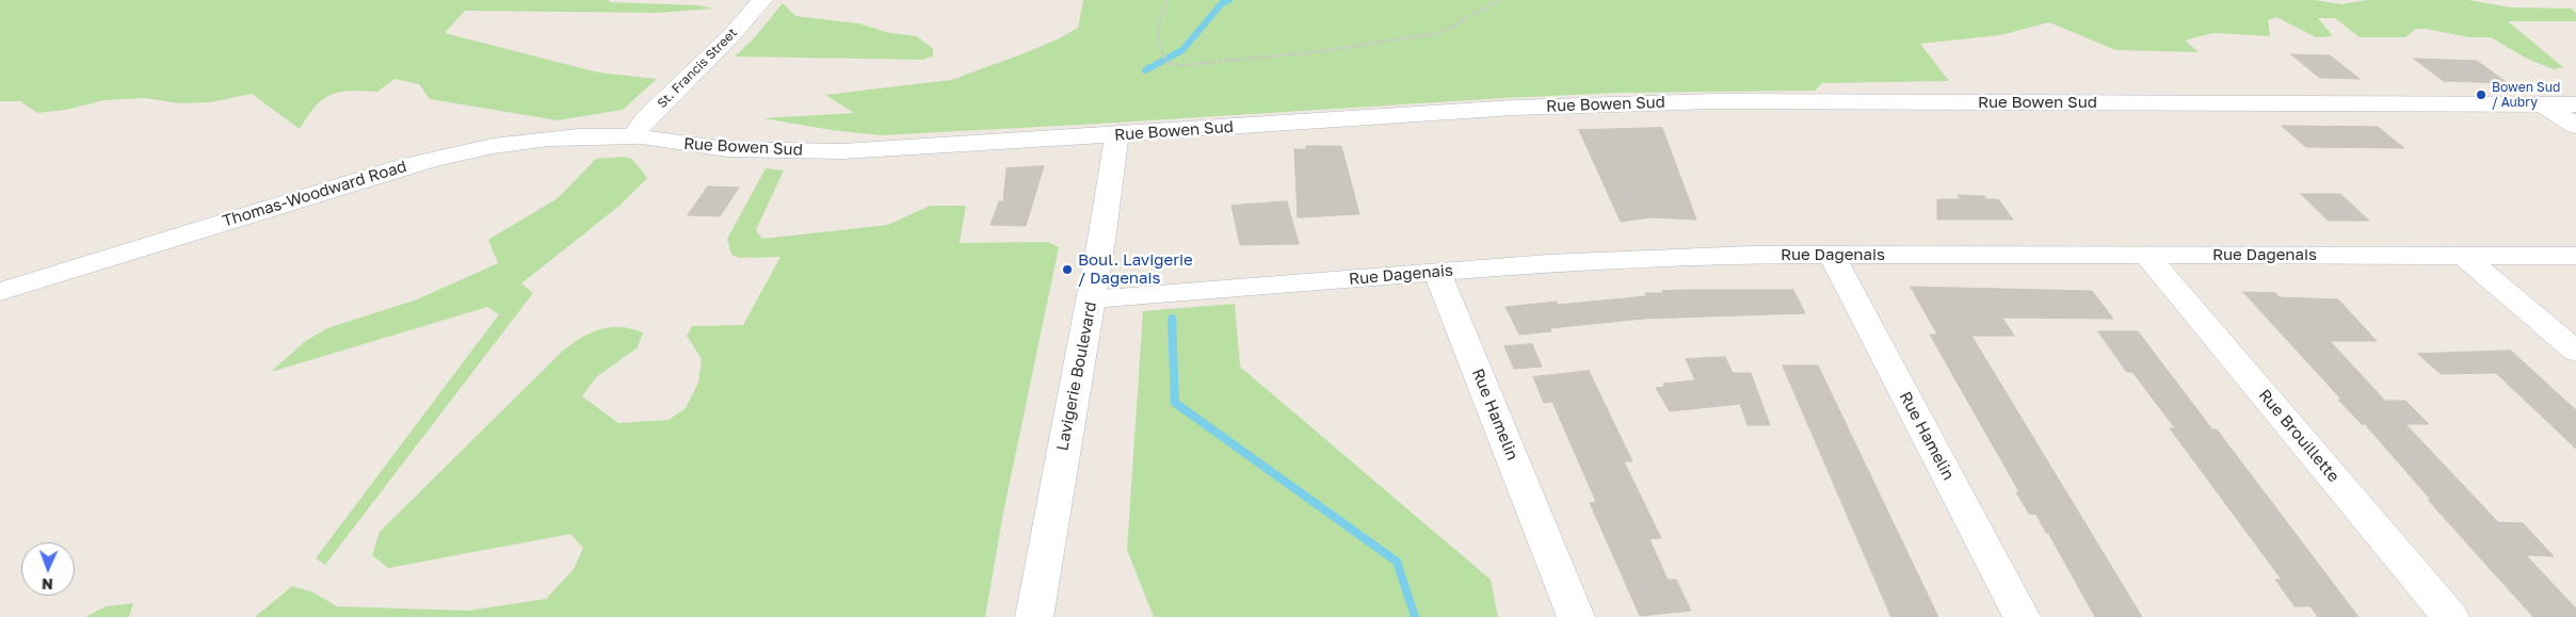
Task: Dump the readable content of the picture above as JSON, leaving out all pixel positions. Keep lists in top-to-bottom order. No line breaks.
{"streets":{"street":["St. Francis Street","Rue Bowen Sud","Thomas-Woodward Road","Rue Dagenais","Lavigerie Boulevard","Rue Hamelin","Rue Brouillette"]},"crossings":[["St. Francis Street","Rue Bowen Sud"],["St. Francis Street","Thomas-Woodward Road"],["Rue Bowen Sud","Thomas-Woodward Road"],["Rue Bowen Sud","Lavigerie Boulevard"],["Rue Dagenais","Lavigerie Boulevard"],["Rue Dagenais","Rue Hamelin"],["Rue Dagenais","Rue Brouillette"]],"places":["Bowen Sud / Aubry","Boul. Lavigerie / Dagenais"],"north":"bottom"}
